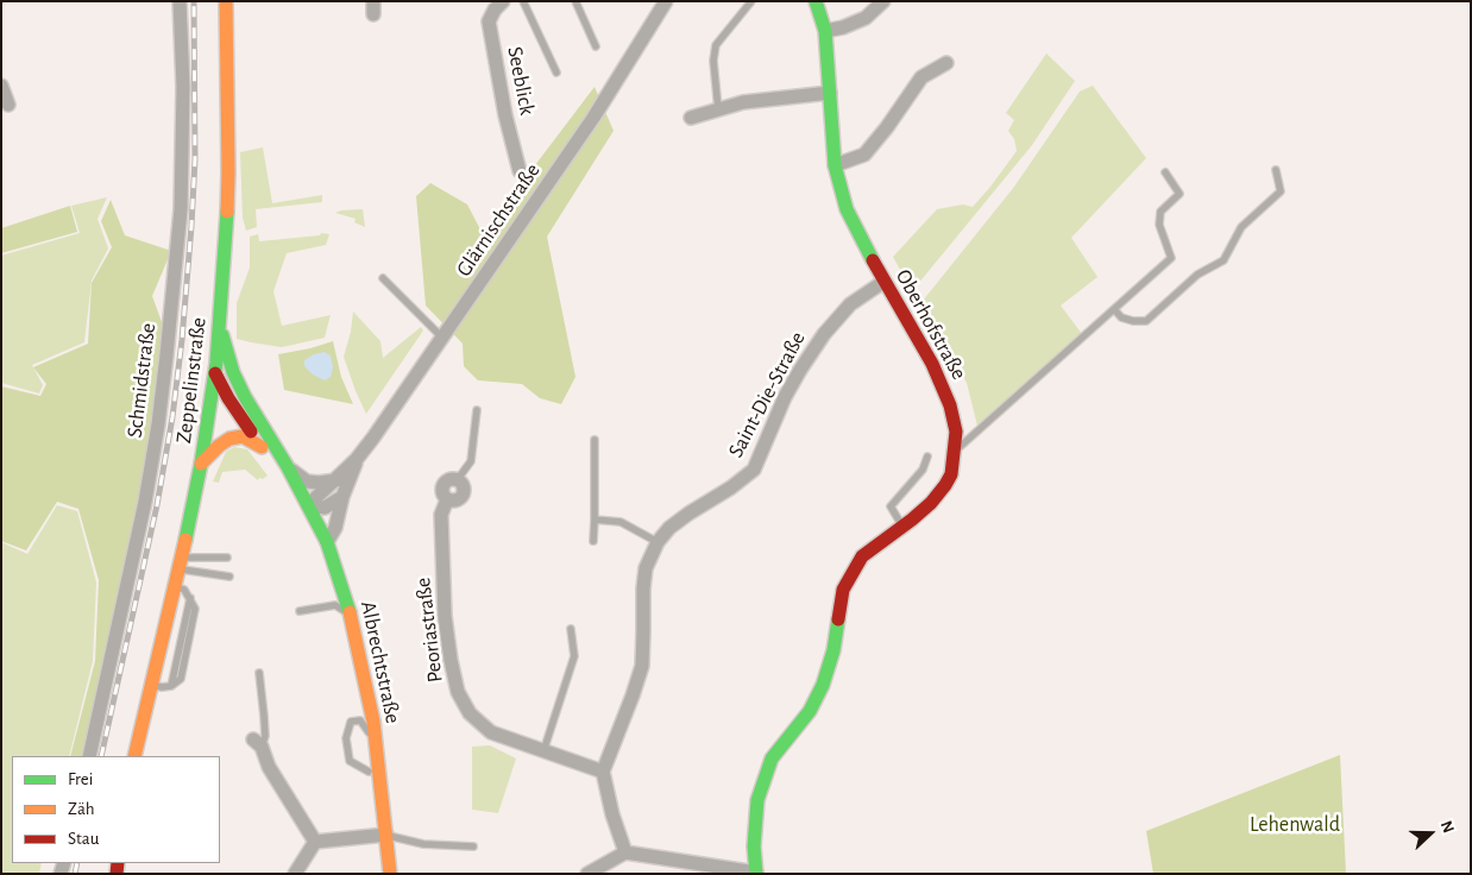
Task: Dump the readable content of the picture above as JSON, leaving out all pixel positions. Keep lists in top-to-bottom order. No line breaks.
{"streets":{"main road":["Oberhofstraße","Zeppelinstraße","Albrechtstraße"],"street":["Seeblick","Glärnischstraße","Schmidstraße","Saint-Die-Straße","Peoriastraße"]},"crossings":[["Glärnischstraße","Albrechtstraße"],["Oberhofstraße","Saint-Die-Straße"],["Zeppelinstraße","Albrechtstraße"],["Saint-Die-Straße","Peoriastraße"]],"parks":["Lehenwald"],"legend":["Frei","Zäh","Stau"],"north":"right"}
